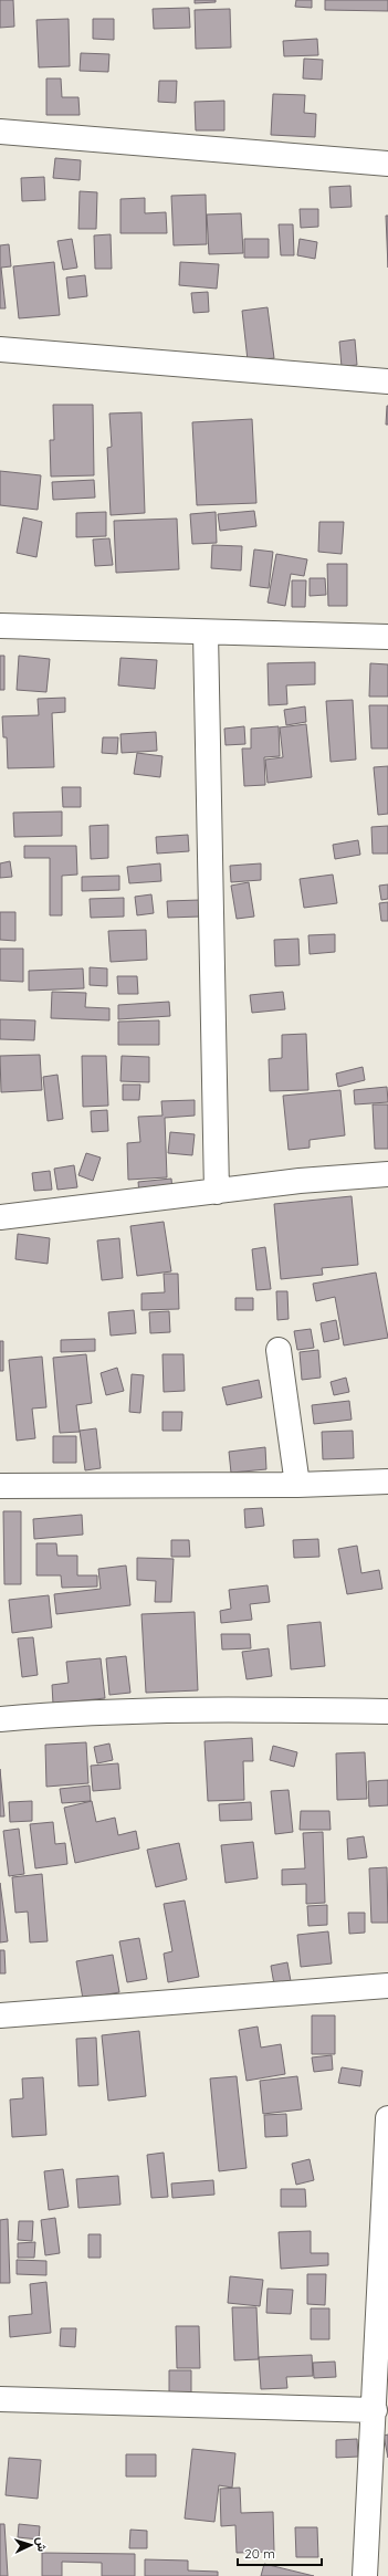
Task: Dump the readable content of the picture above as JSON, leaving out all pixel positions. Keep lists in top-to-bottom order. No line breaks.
{"scale_bar":"20 m","north":"right"}
